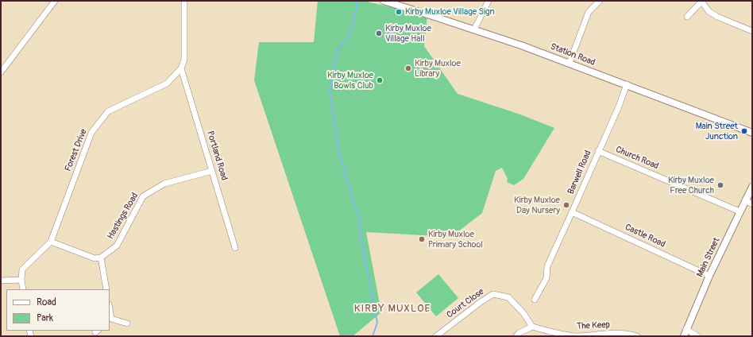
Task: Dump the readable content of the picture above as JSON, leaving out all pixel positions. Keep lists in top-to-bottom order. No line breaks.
{"streets":{"street":["Station Road","Forest Drive","Portland Road","Church Road","Barwell Road","Hastings Road","Castle Road","Main Street","Court Close","The Keep"]},"crossings":[["Station Road","Barwell Road"],["Forest Drive","Portland Road"],["Portland Road","Hastings Road"],["Church Road","Barwell Road"],["Church Road","Main Street"],["Barwell Road","Castle Road"],["Castle Road","Main Street"],["Court Close","The Keep"]],"districts":["KIRBY MUXLOE"],"places":["Kirby Muxloe Village Sign","Kirby Muxloe Village Hall","Kirby Muxloe Library","Kirby Muxloe Bowls Club","Main Street Junction","Kirby Muxloe Free Church","Kirby Muxloe Day Nursery","Kirby Muxloe Primary School"],"legend":["Road","Park"]}
